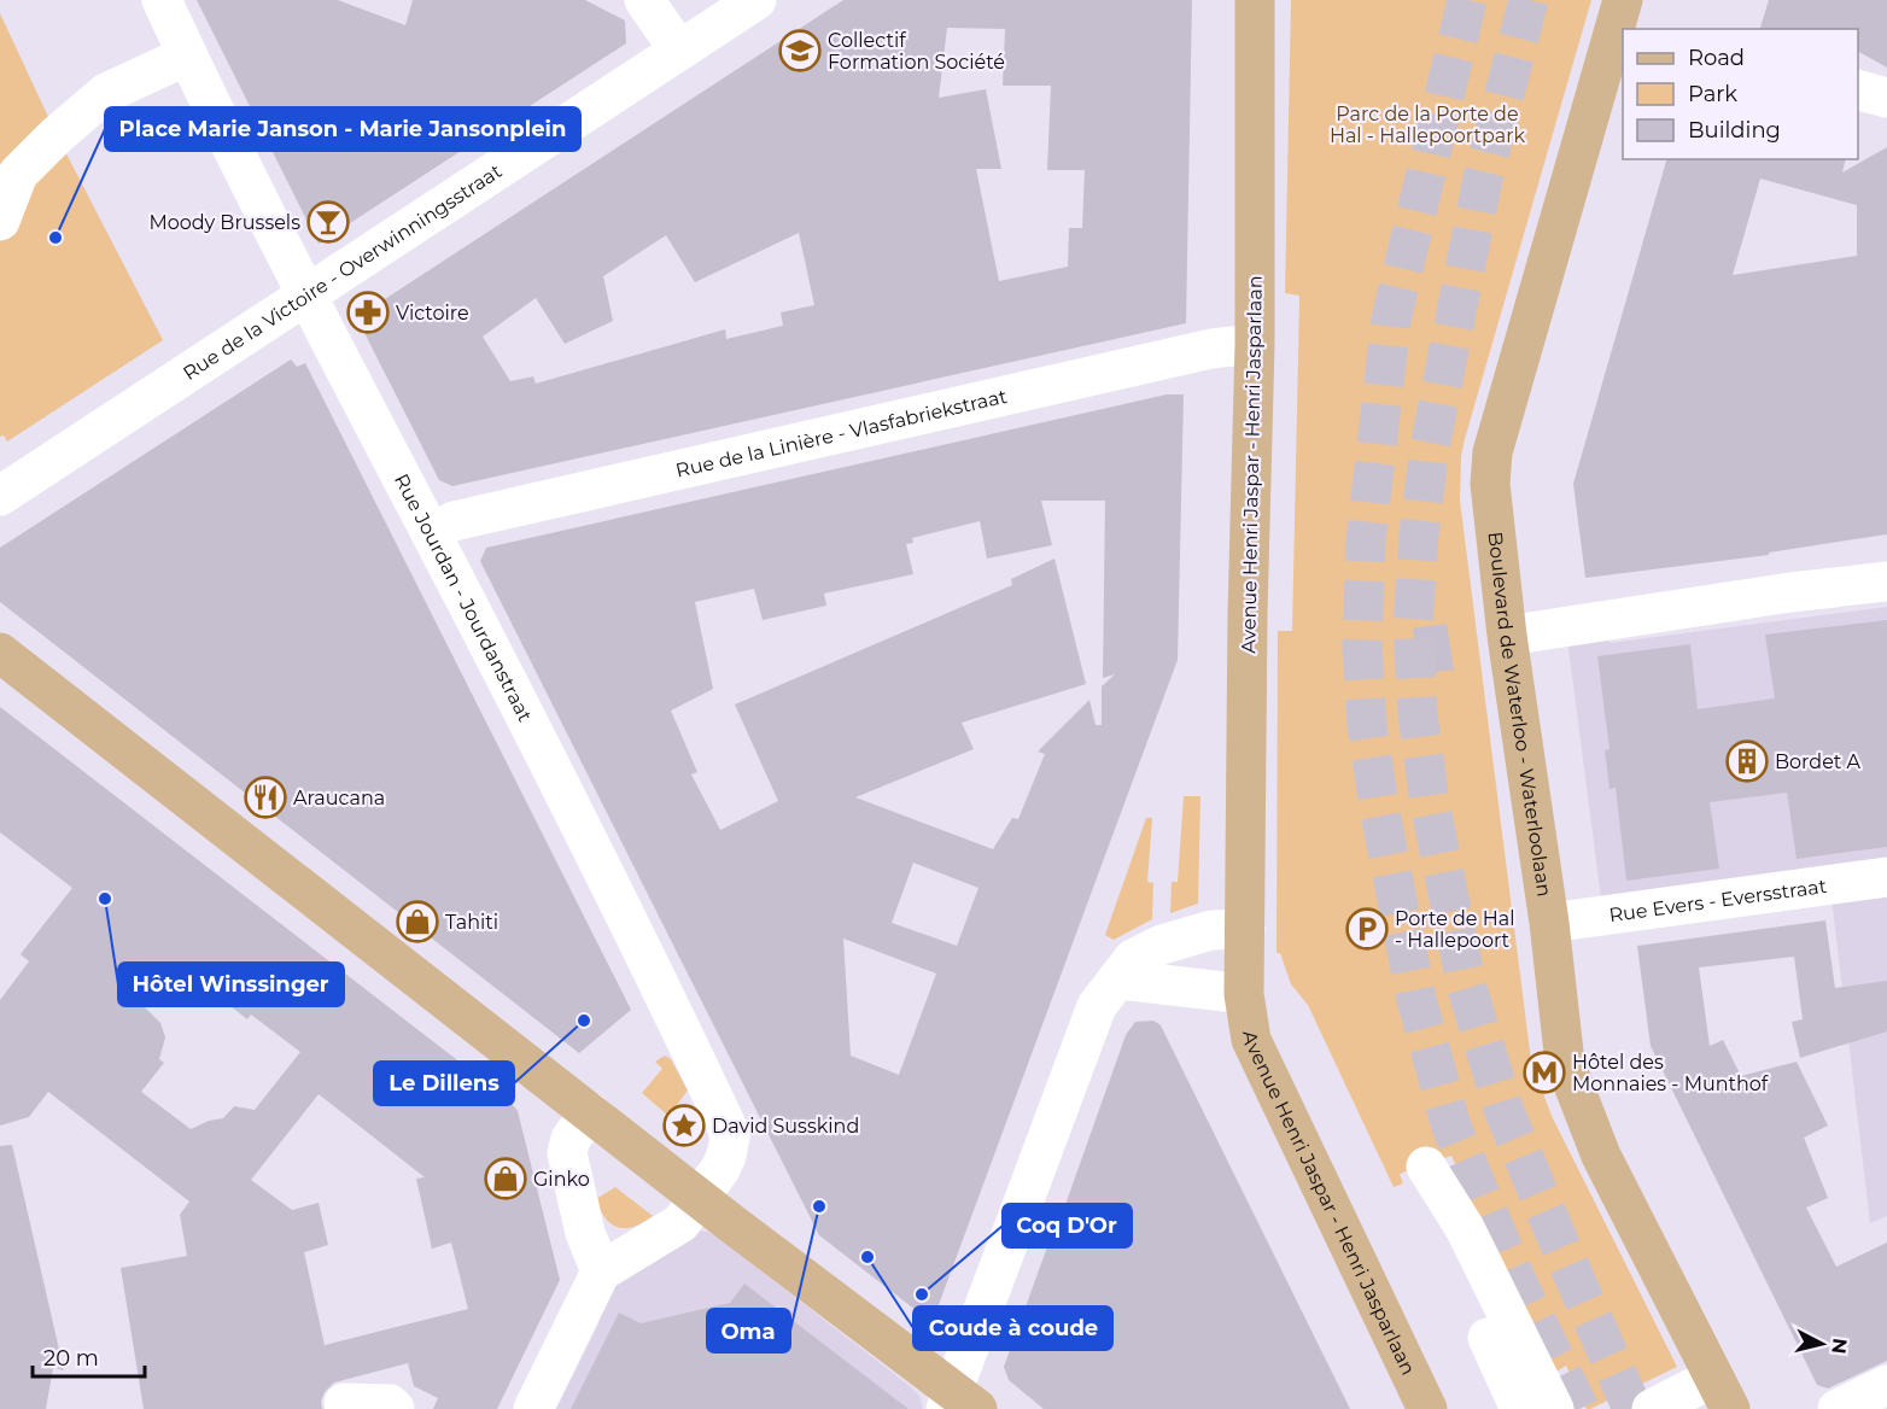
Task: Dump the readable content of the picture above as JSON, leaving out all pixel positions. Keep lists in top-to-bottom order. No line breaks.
{"streets":{"main road":["Avenue Henri Jaspar - Henri Jasparlaan","Boulevard de Waterloo - Waterloolaan"],"street":["Rue de la Victoire - Overwinningsstraat","Rue de la Linière - Vlasfabriekstraat","Rue Jourdan - Jourdanstraat","Rue Evers - Eversstraat"]},"crossings":[["Rue de la Victoire - Overwinningsstraat","Rue Jourdan - Jourdanstraat"],["Rue de la Linière - Vlasfabriekstraat","Avenue Henri Jaspar - Henri Jasparlaan"],["Rue de la Linière - Vlasfabriekstraat","Rue Jourdan - Jourdanstraat"],["Boulevard de Waterloo - Waterloolaan","Rue Evers - Eversstraat"]],"parks":["Parc de la Porte de Hal - Hallepoortpark"],"places":{"school or university":["Collectif Formation Société"],"bar":["Moody Brussels"],"other":["Place Marie Janson - Marie Jansonplein","Hôtel Winssinger","Le Dillens","Oma","Coude à coude","Coq D'Or"],"pharmacy":["Victoire"],"building":["Bordet A"],"restaurant":["Araucana"],"shop":["Tahiti","Ginko"],"parking":["Porte de Hal - Hallepoort"],"metro station":["Hôtel des Monnaies - Munthof"],"place":["David Susskind"]},"legend":["Road","Park","Building"],"scale_bar":"20 m","north":"right"}
